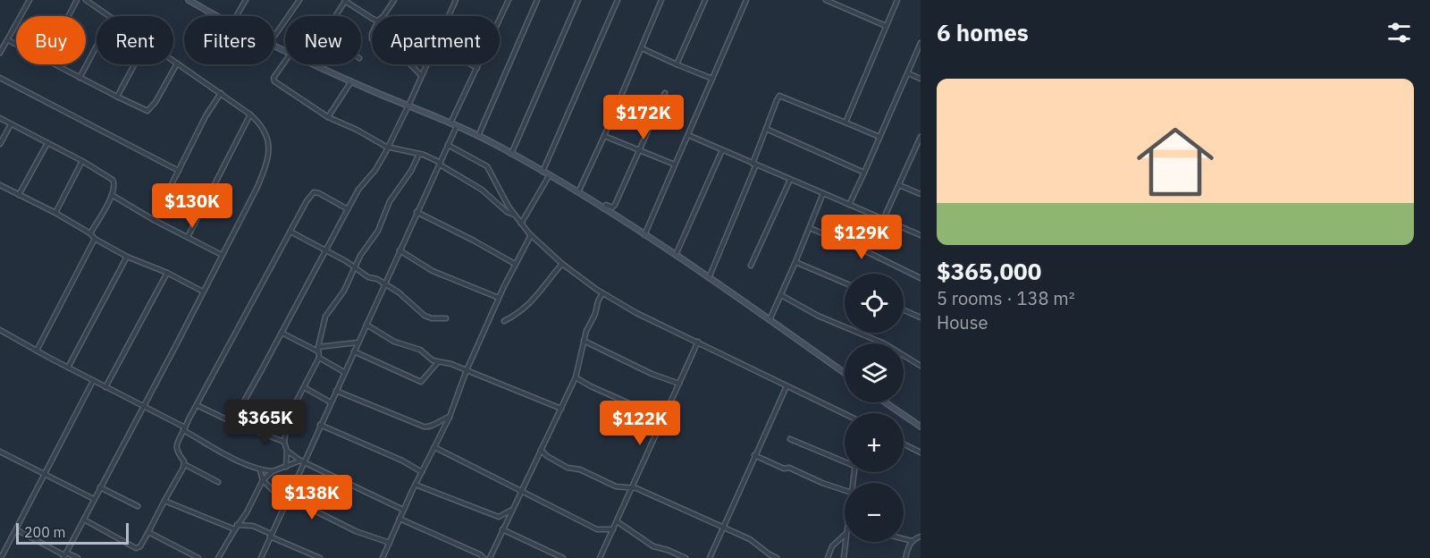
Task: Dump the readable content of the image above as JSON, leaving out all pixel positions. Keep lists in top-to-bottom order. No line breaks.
{"scale_bar":"200 m","page":{"heading":"6 homes","chip":["Buy","Rent","Filters","New","Apartment"],"list":[{"name":"$365,000","note":"5 rooms · 138 m² · House"}],"price":["$172K","$130K","$129K","$365K","$122K","$138K"],"map_buttons":["+","−"],"scale":"200 m"}}
